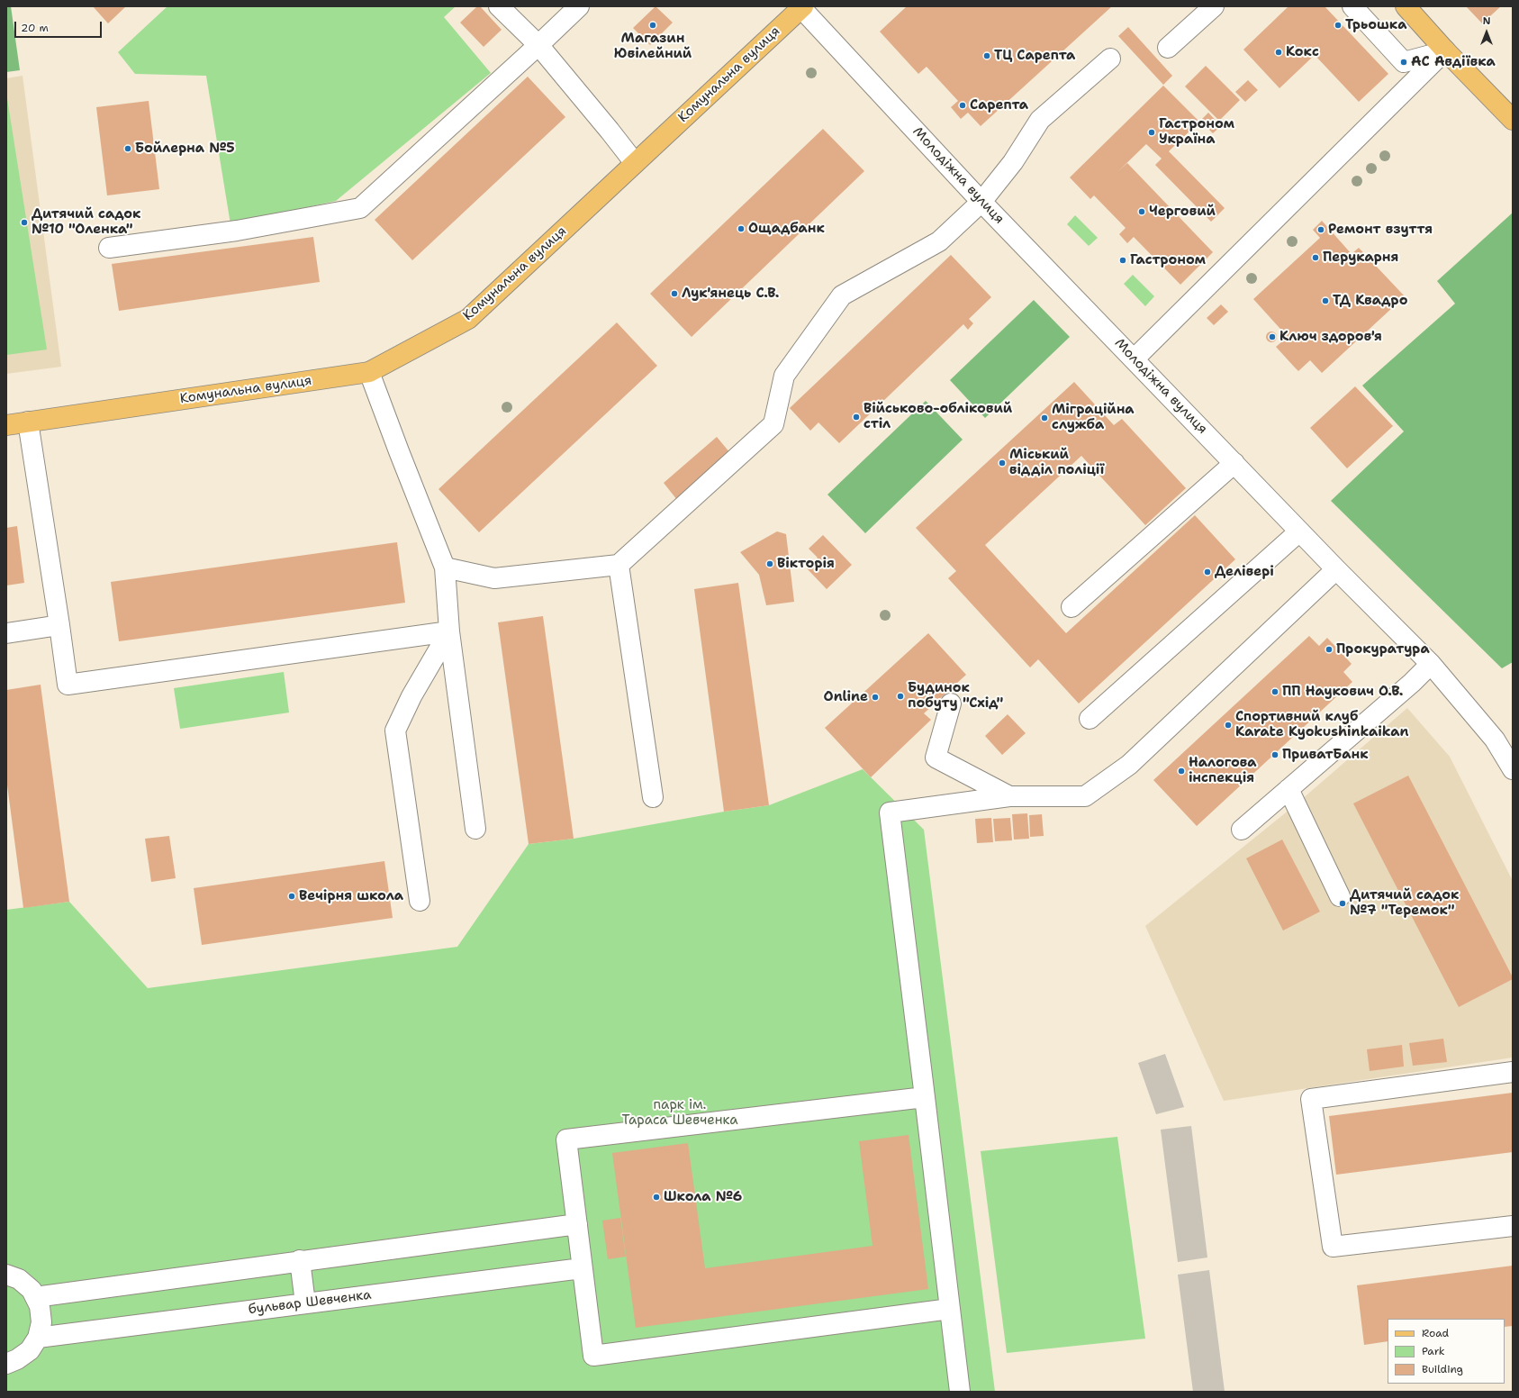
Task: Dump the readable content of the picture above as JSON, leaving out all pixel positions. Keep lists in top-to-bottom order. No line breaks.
{"streets":{"main road":["Комунальна вулиця"],"street":["Молодіжна вулиця","бульвар Шевченка"]},"crossings":[["Комунальна вулиця","Молодіжна вулиця"]],"parks":["парк ім. Тараса Шевченка"],"places":["Магазин Ювілейний","Трьошка","Кокс","ТЦ Сарепта","АС Авдіївка","Сарепта","Гастроном Україна","Бойлерна №5","Черговий","Дитячий садок №10 \"Оленка\"","Ощадбанк","Ремонт взуття","Перукарня","Гастроном","Лук'янець С.В.","ТД Квадро","Ключ здоров'я","Військово-обліковий стіл","Міграційна служба","Міський відділ поліції","Вікторія","Делівері","Прокуратура","ПП Наукович О.В.","Будинок побуту \"Схід\"","Online","Спортивний клуб Karate Kyokushinkaikan","ПриватБанк","Налогова інспекція","Вечірня школа","Дитячий садок №7 \"Теремок\"","Школа №6"],"legend":["Road","Park","Building"],"scale_bar":"20 m","north":"top"}
